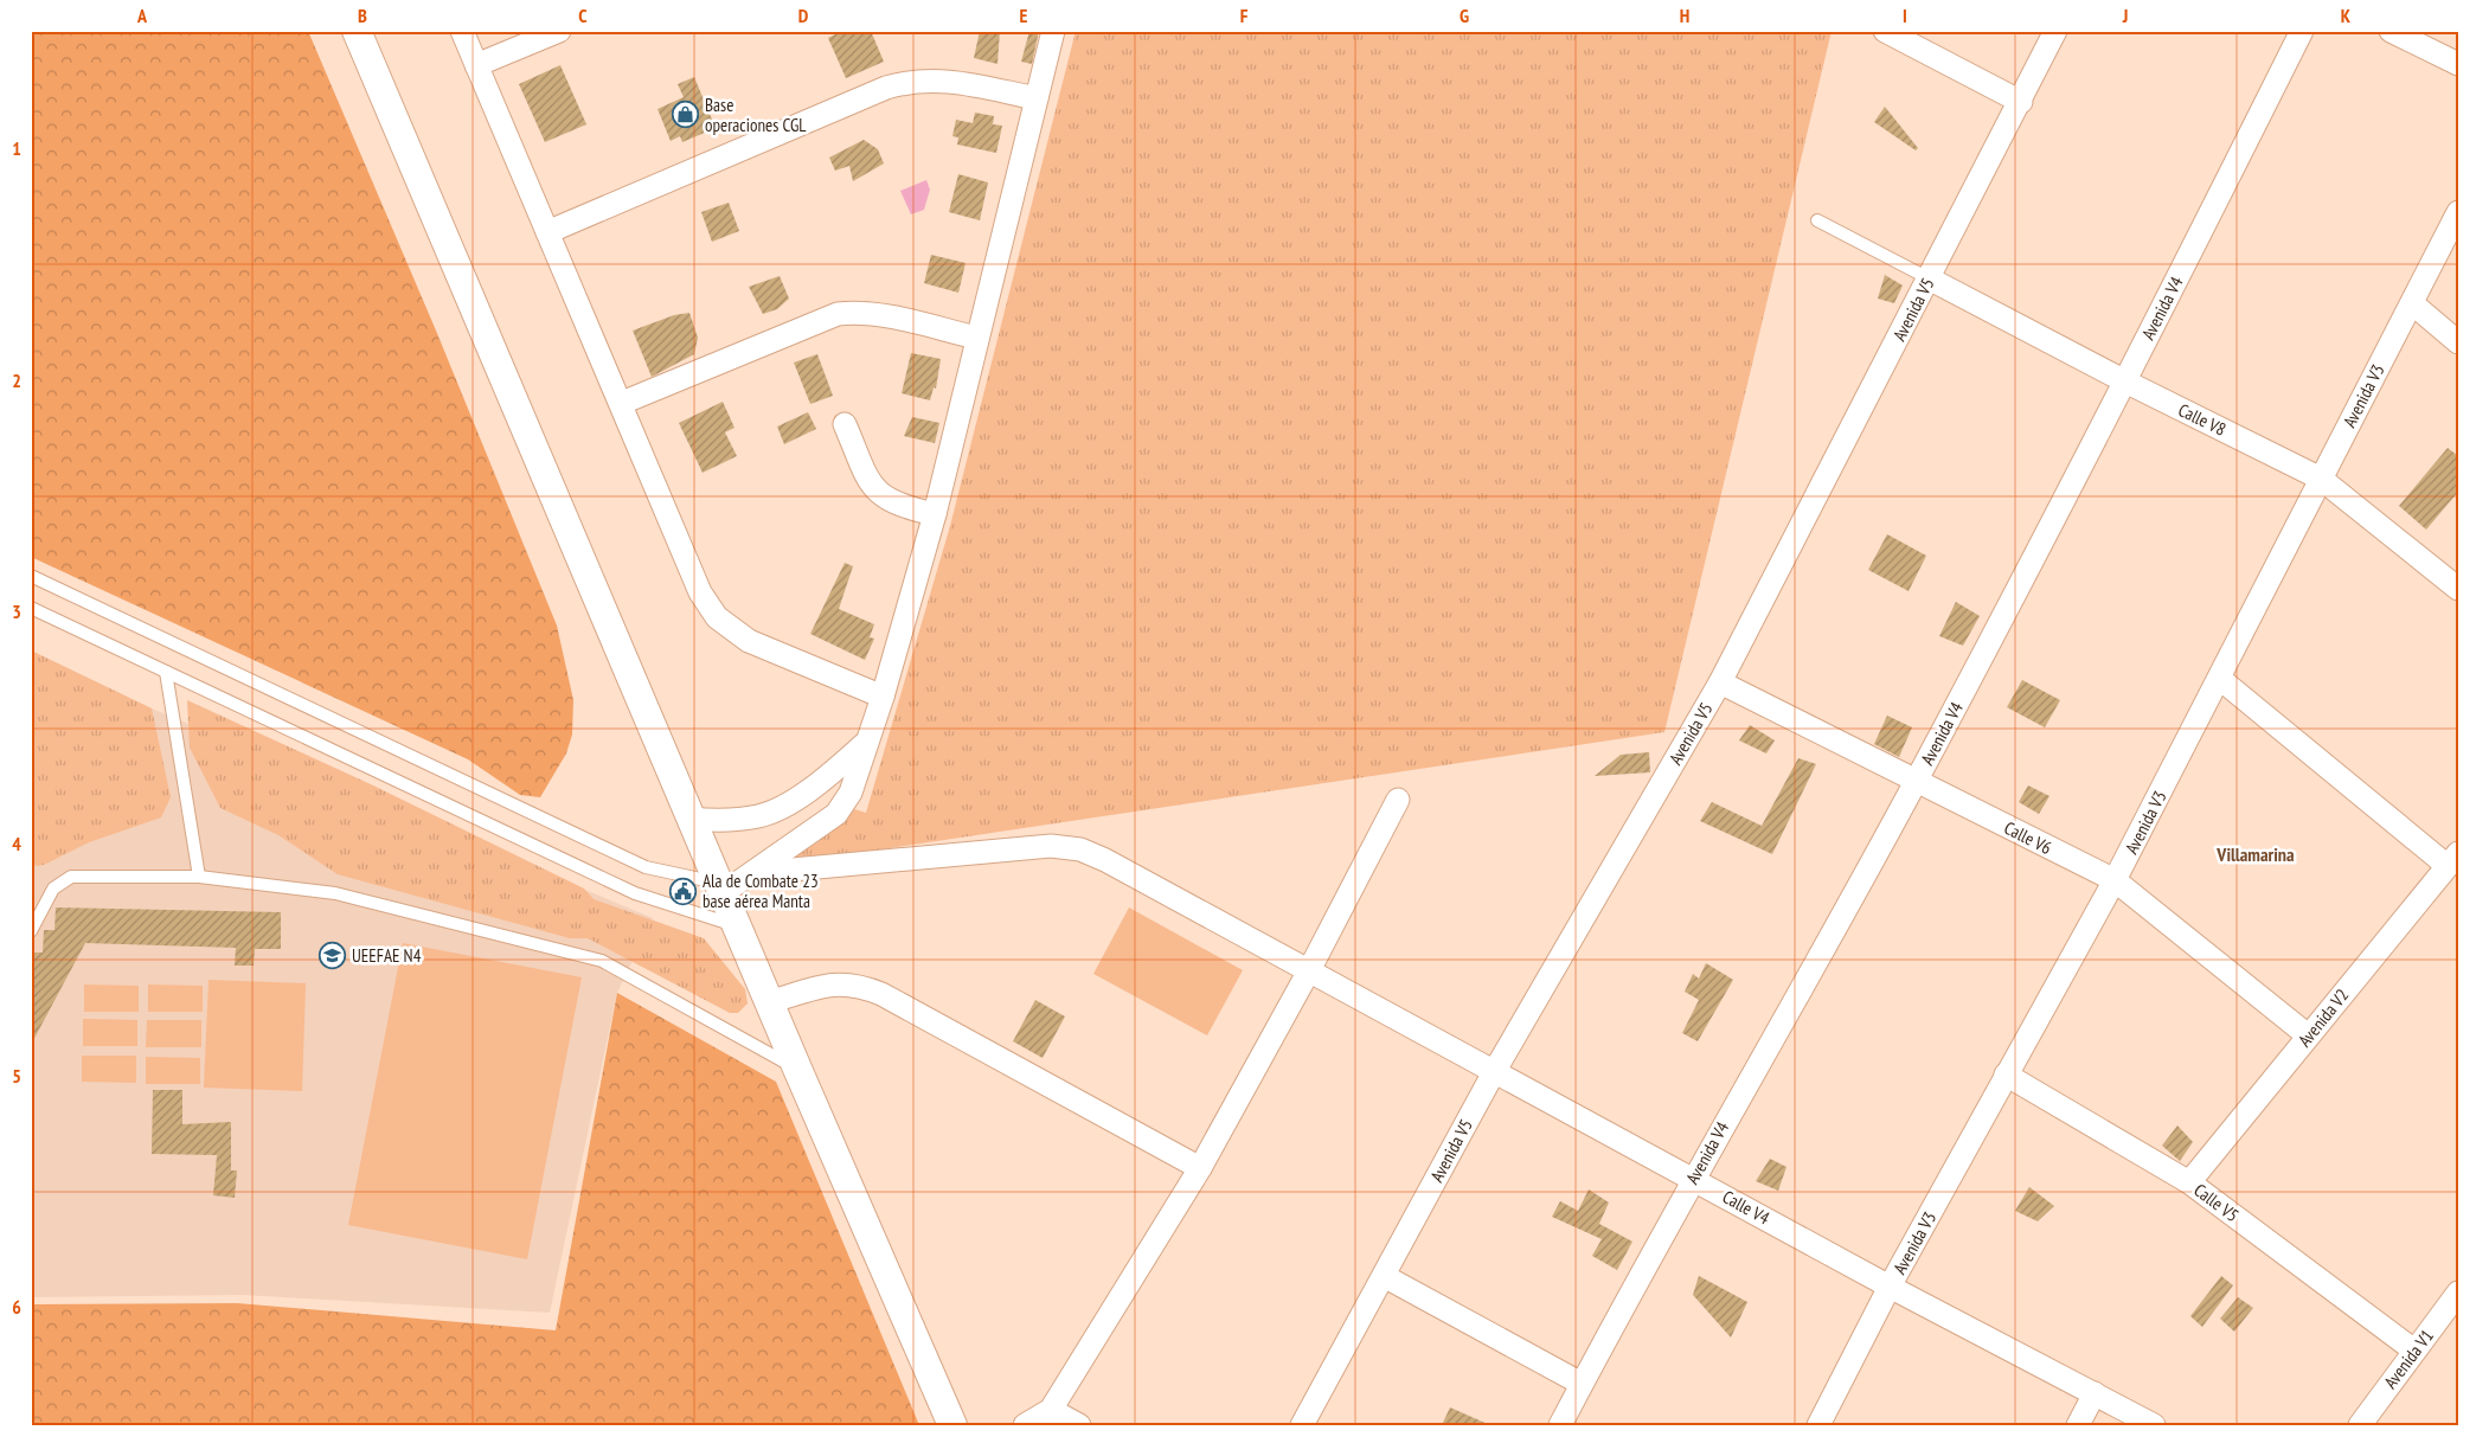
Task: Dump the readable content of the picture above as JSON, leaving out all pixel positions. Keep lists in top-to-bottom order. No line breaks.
{"streets":{"street":["Avenida V4","Avenida V5","Avenida V3","Calle V8","Calle V6","Avenida V2","Calle V5","Calle V4","Avenida V1"]},"crossings":[["Avenida V4","Calle V8"],["Avenida V4","Calle V6"],["Avenida V4","Calle V4"],["Avenida V5","Calle V8"],["Avenida V5","Calle V6"],["Avenida V5","Calle V4"],["Avenida V3","Calle V8"],["Avenida V3","Calle V6"],["Avenida V3","Calle V5"],["Avenida V3","Calle V4"],["Calle V6","Avenida V2"],["Avenida V2","Calle V5"],["Calle V5","Avenida V1"]],"districts":["Villamarina"],"places":{"shop":["Base operaciones CGL"],"public building":["Ala de Combate 23 base aérea Manta"],"school or university":["UEEFAE N4"]},"grid":{"columns":["A","B","C","D","E","F","G","H","I","J","K"],"rows":["1","2","3","4","5","6"]}}
